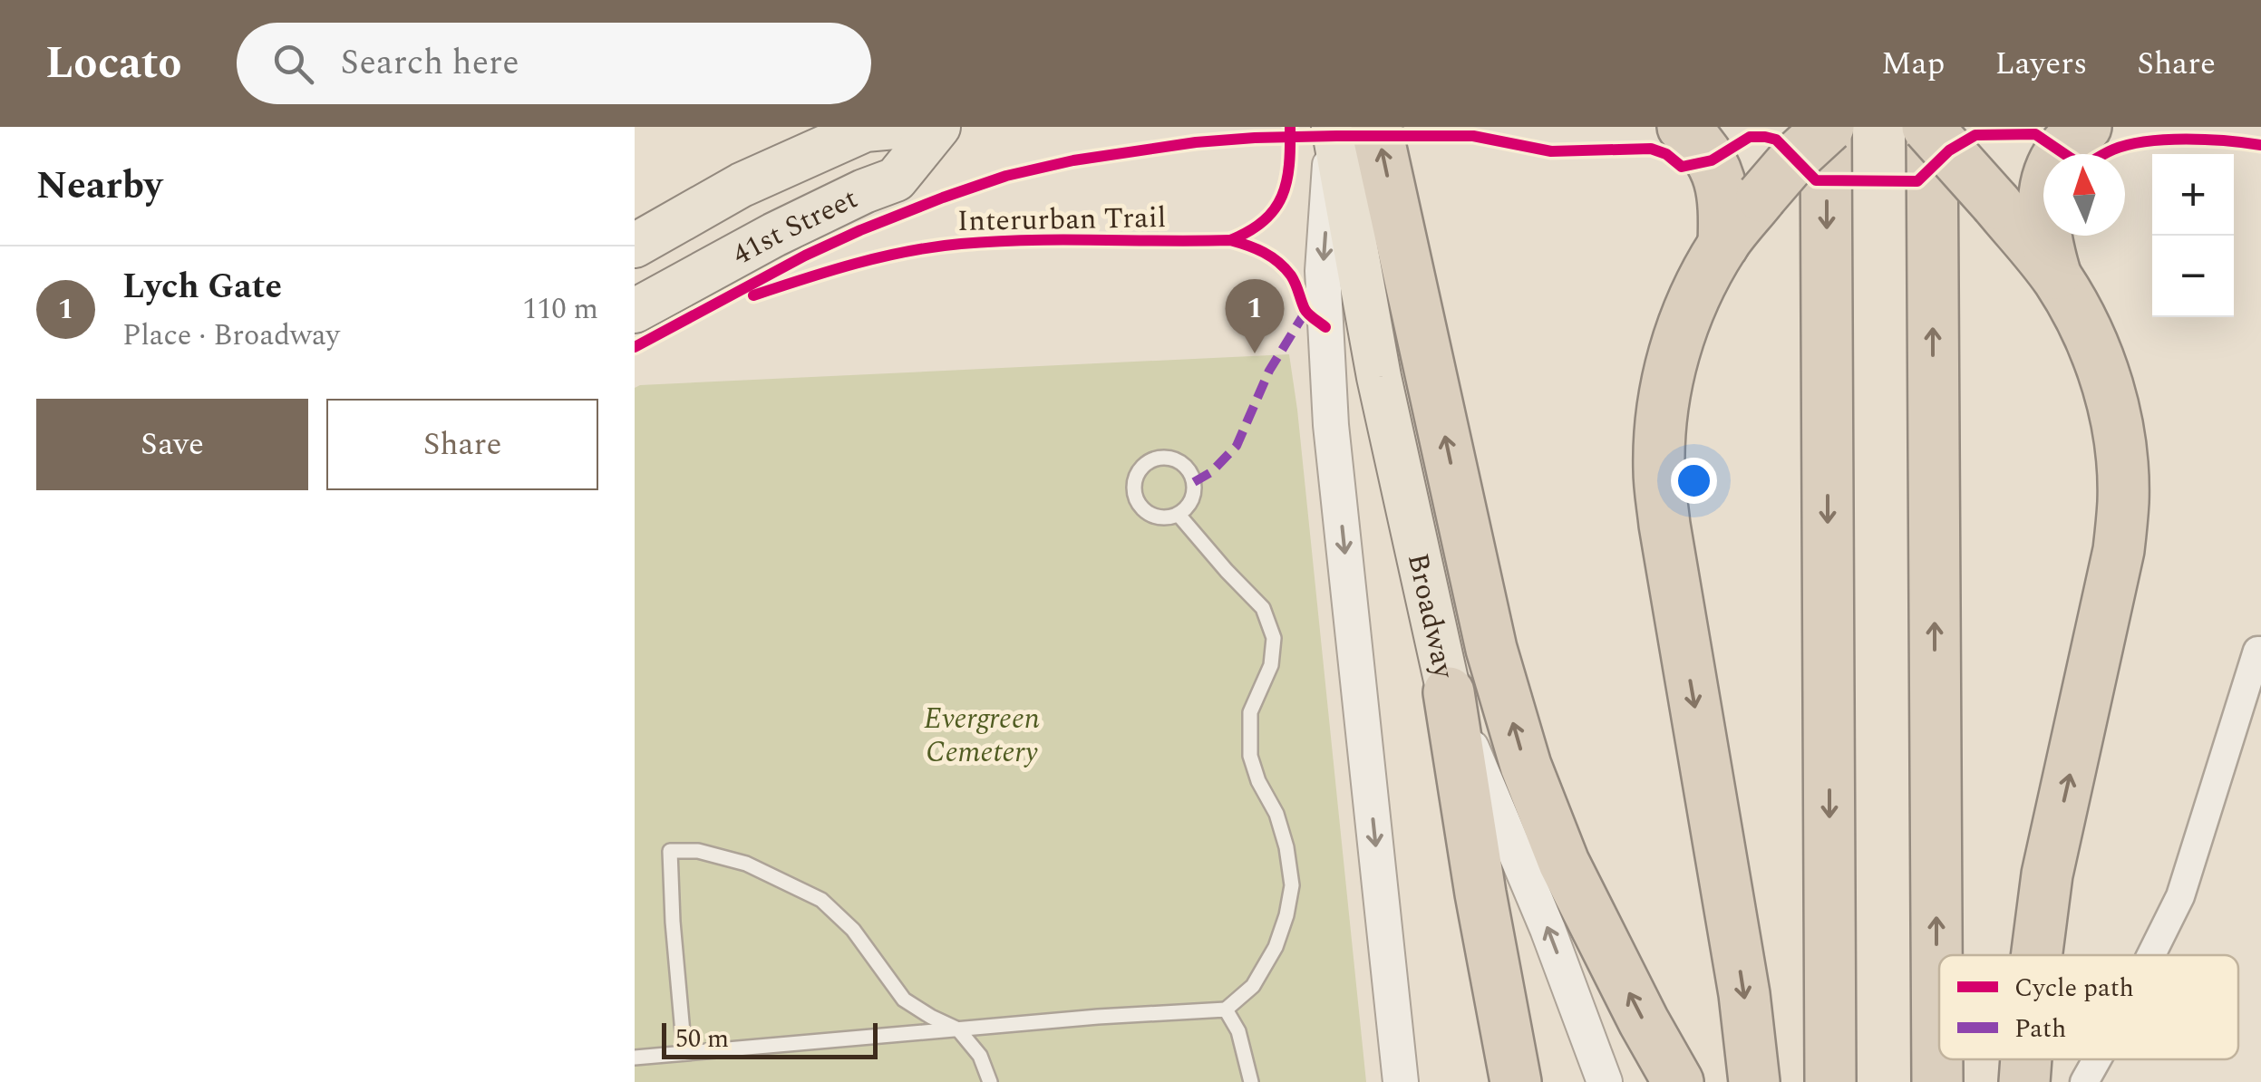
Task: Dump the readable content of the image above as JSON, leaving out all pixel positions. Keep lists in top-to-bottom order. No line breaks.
{"streets":{"main road":["41st Street","Broadway"],"cycle path":["Interurban Trail"]},"parks":["Evergreen Cemetery"],"legend":["Cycle path","Path"],"scale_bar":"50 m","north":"top","page":{"header":"Locato","search":"Search here","nav":["Map","Layers","Share"],"heading":"Nearby","map_buttons":["+","−"],"list":[{"mark":"1","name":"Lych Gate","note":"Place · Broadway","value":"110 m"}],"pins":"1","buttons":["Save","Share"],"scale":"50 m"}}
